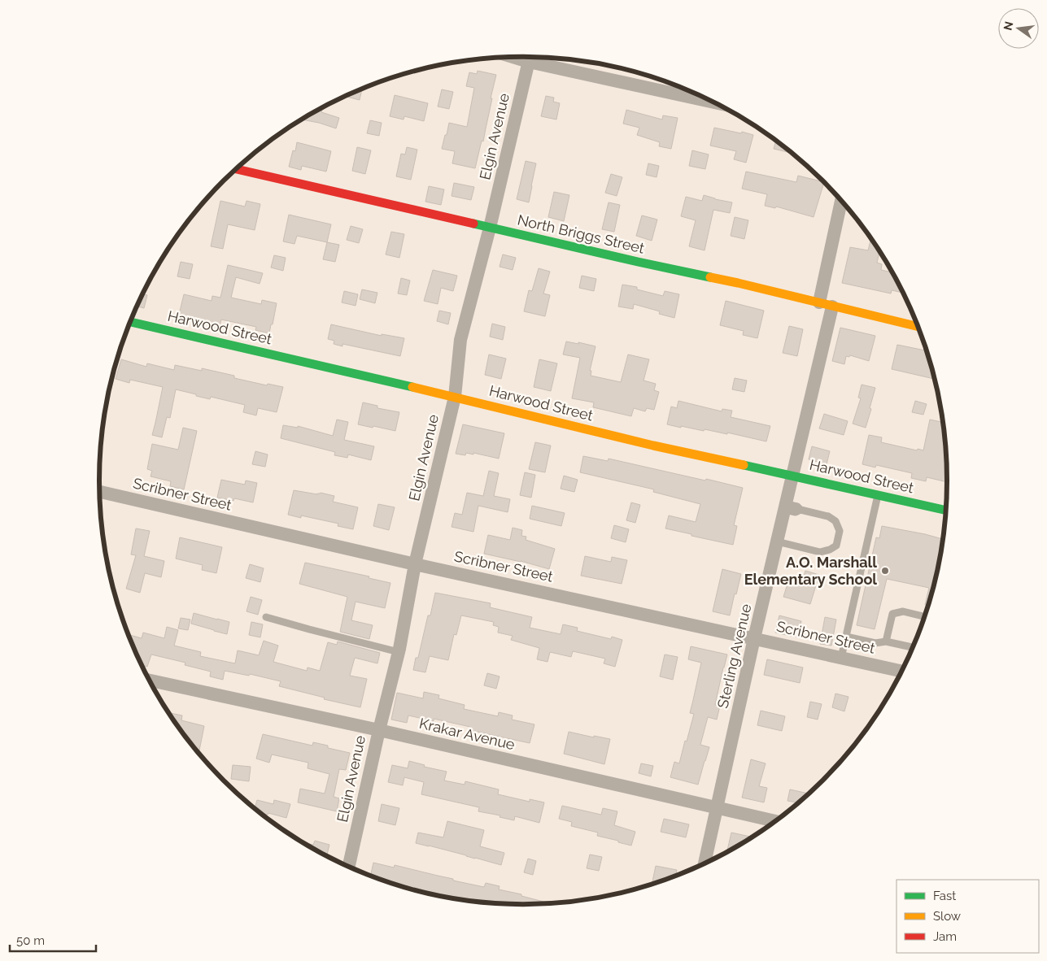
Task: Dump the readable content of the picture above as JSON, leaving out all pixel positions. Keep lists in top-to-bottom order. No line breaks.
{"streets":{"street":["Elgin Avenue","North Briggs Street","Harwood Street","Scribner Street","Sterling Avenue","Krakar Avenue"]},"crossings":[["Elgin Avenue","North Briggs Street"],["Elgin Avenue","Harwood Street"],["Elgin Avenue","Scribner Street"],["Elgin Avenue","Krakar Avenue"],["North Briggs Street","Sterling Avenue"],["Harwood Street","Sterling Avenue"],["Scribner Street","Sterling Avenue"],["Sterling Avenue","Krakar Avenue"]],"places":["A.O. Marshall Elementary School"],"legend":["Fast","Slow","Jam"],"scale_bar":"50 m","north":"left"}
